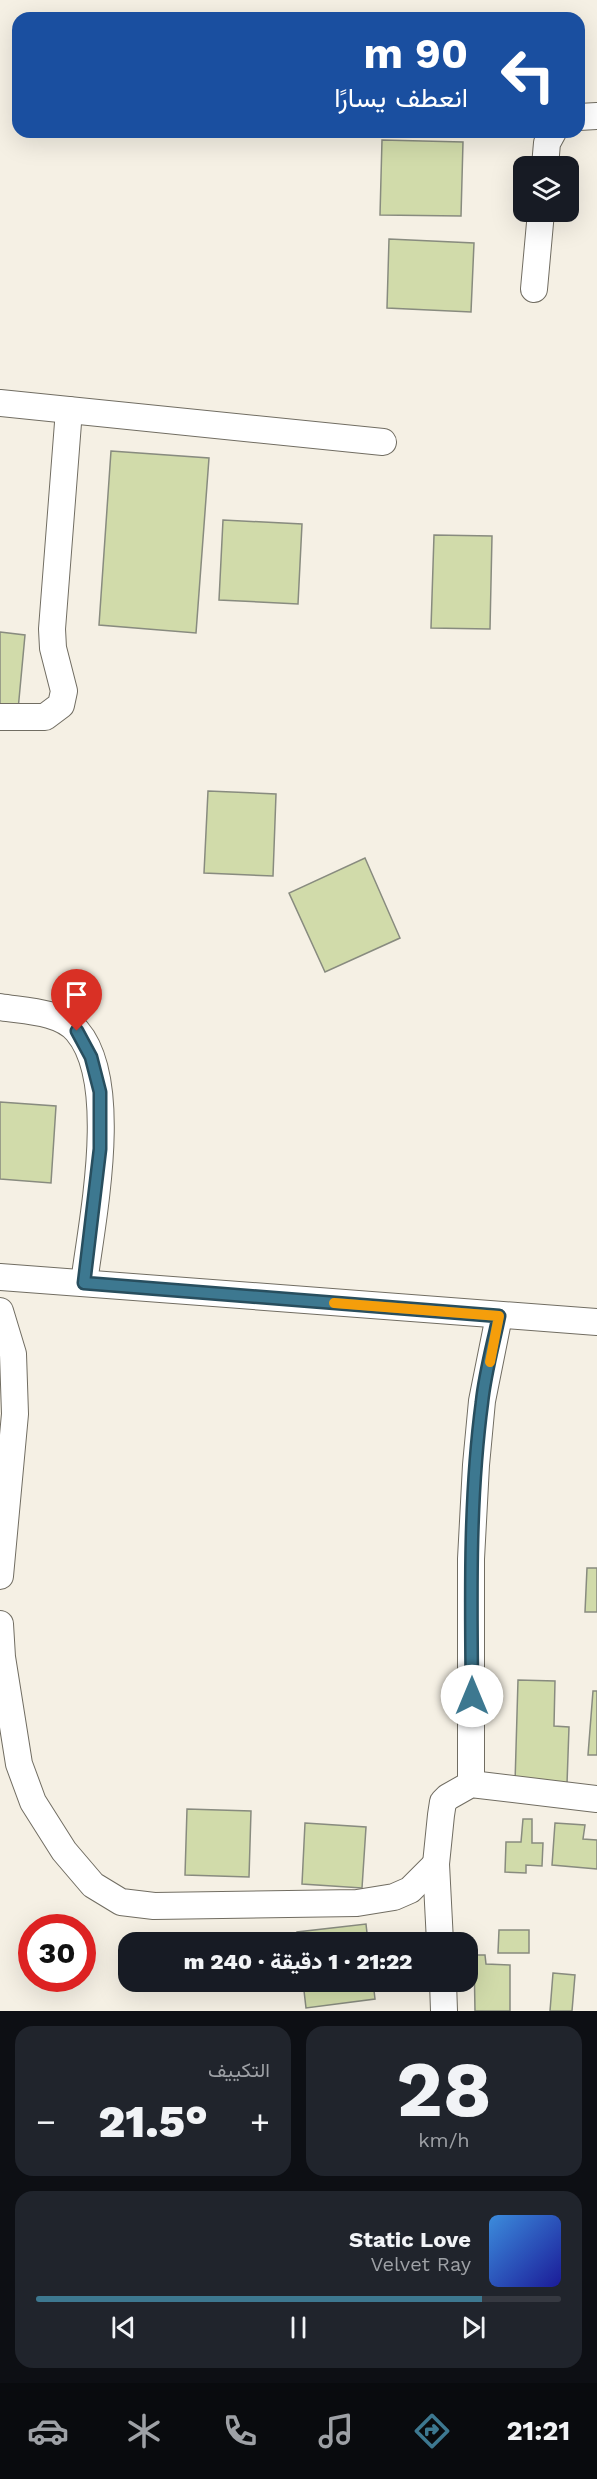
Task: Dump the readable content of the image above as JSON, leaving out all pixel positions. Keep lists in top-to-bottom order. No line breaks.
{"page":{"turn":["90 m","انعطف يسارًا"],"limit":"30","trip":"21:22 · 1 دقيقة · 240 m","tile":[["28","km/h"],"التكييف"],"heat":["−","21.5°","+"],"song":["Static Love","Velvet Ray"],"tabs":"21:21"}}
